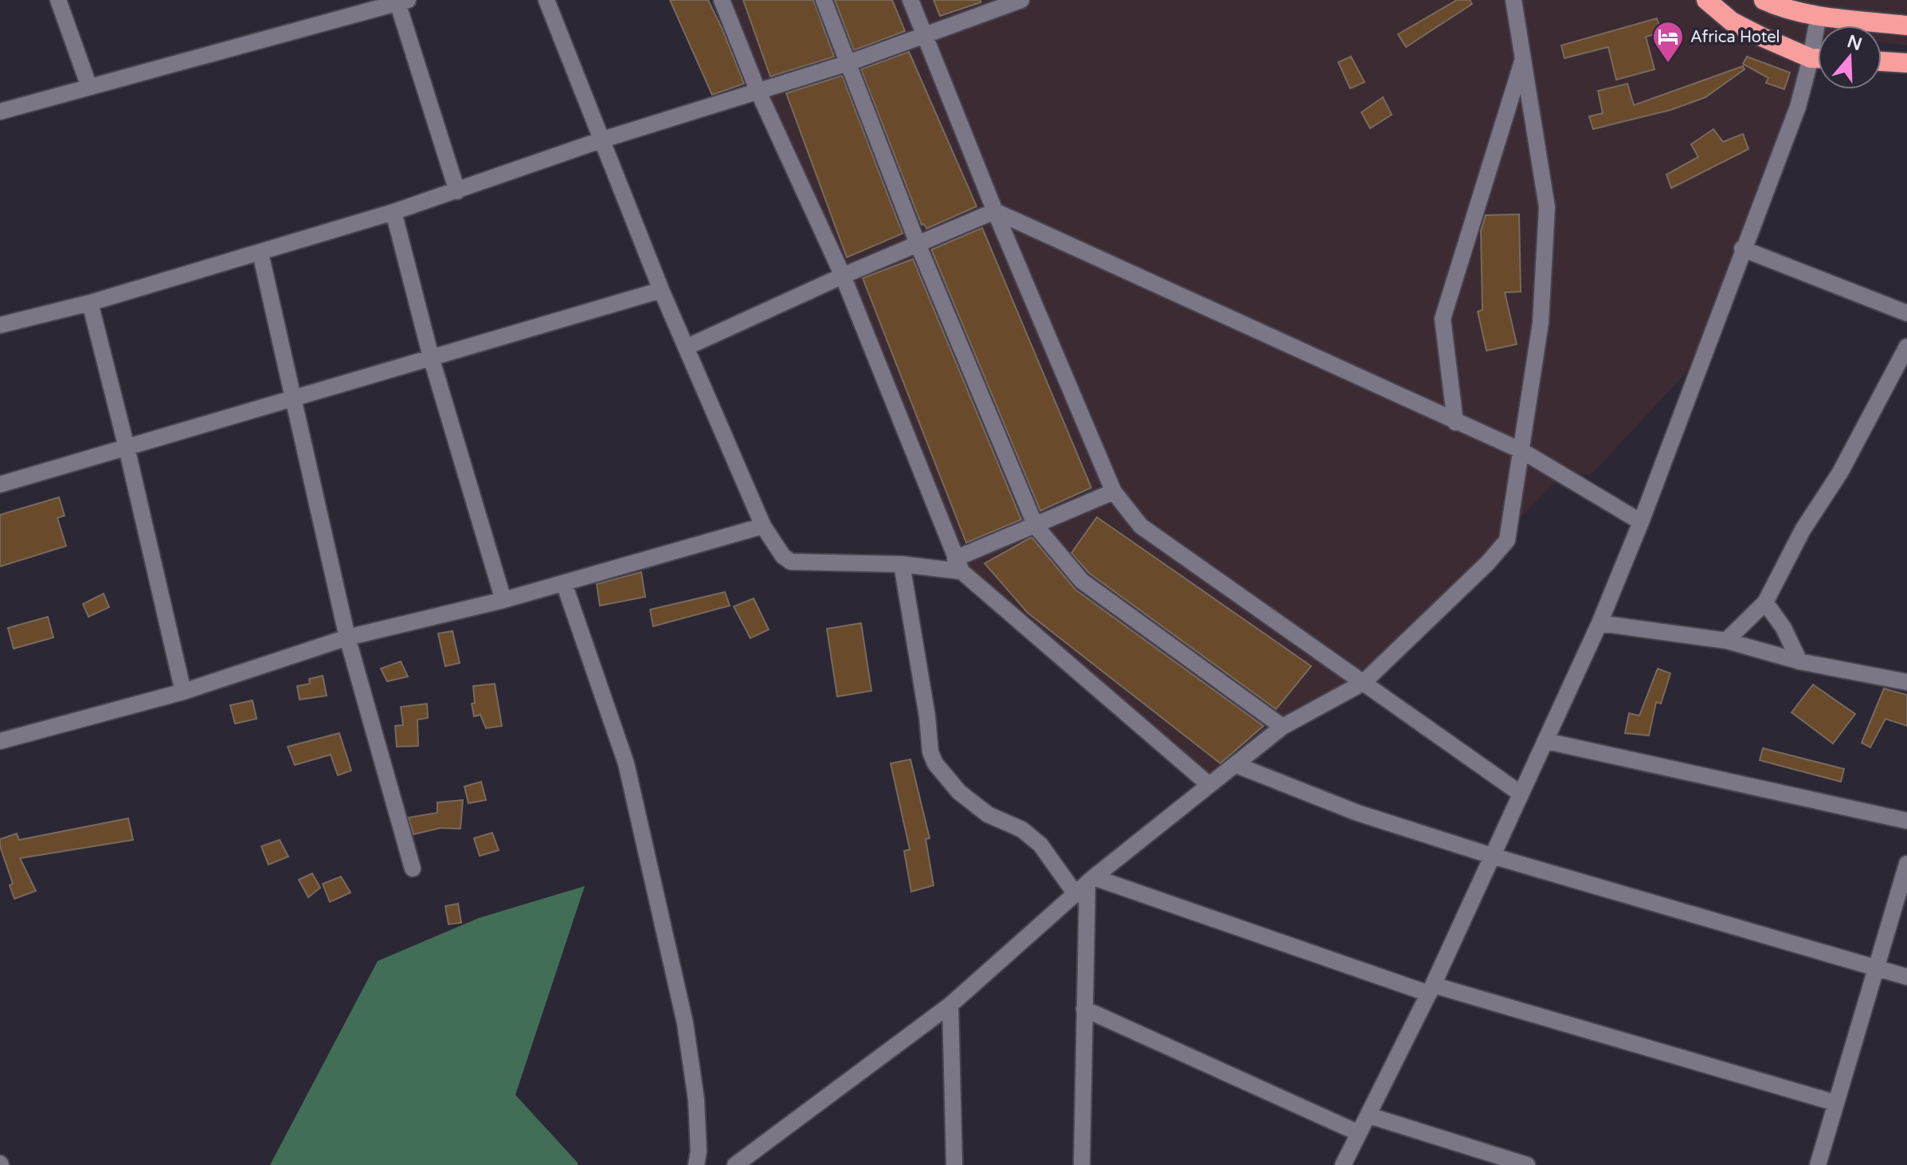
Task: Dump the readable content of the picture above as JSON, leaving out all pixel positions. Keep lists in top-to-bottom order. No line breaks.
{"places":{"hotel":["Africa Hotel"]},"north":"top"}
